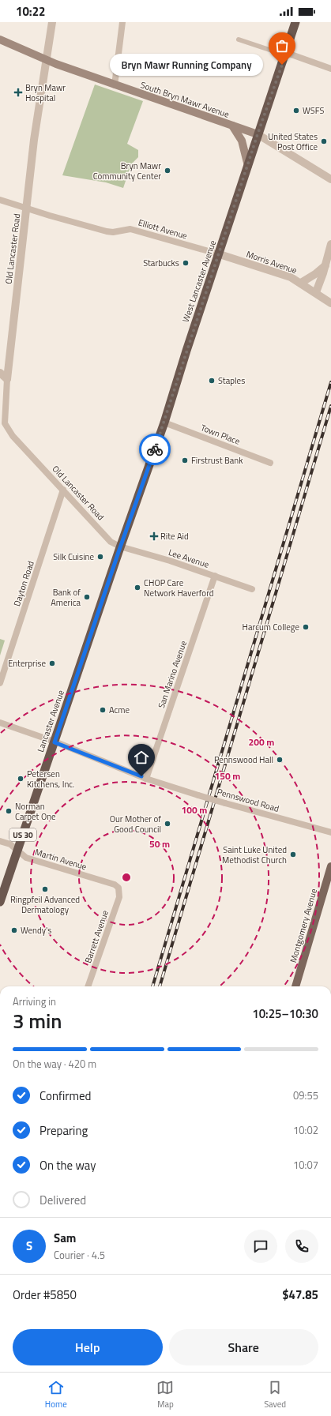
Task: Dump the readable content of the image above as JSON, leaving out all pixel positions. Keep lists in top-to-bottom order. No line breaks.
{"streets":{"highway":["West Lancaster Avenue","Lancaster Avenue","US 30"],"main road":["South Bryn Mawr Avenue","Montgomery Avenue"],"street":["Elliott Avenue","Old Lancaster Road","Morris Avenue","Town Place","Lee Avenue","Dayton Road","San Marino Avenue","Pennswood Road","Martin Avenue","Barrett Avenue"]},"crossings":[["South Bryn Mawr Avenue","Old Lancaster Road"],["South Bryn Mawr Avenue","West Lancaster Avenue"],["Elliott Avenue","Old Lancaster Road"],["Elliott Avenue","Morris Avenue"],["Elliott Avenue","West Lancaster Avenue"],["Old Lancaster Road","West Lancaster Avenue"],["Old Lancaster Road","Lee Avenue"],["Old Lancaster Road","Dayton Road"],["Old Lancaster Road","Lancaster Avenue"],["Morris Avenue","West Lancaster Avenue"],["West Lancaster Avenue","Town Place"],["West Lancaster Avenue","Lee Avenue"],["West Lancaster Avenue","Lancaster Avenue"],["Lee Avenue","San Marino Avenue"],["Lee Avenue","Lancaster Avenue"],["San Marino Avenue","Pennswood Road"],["Lancaster Avenue","Pennswood Road"],["Lancaster Avenue","Martin Avenue"],["Martin Avenue","Barrett Avenue"]],"places":{"other":["Bryn Mawr Running Company","WSFS","United States Post Office","Bryn Mawr Community Center","Starbucks","Staples","Firstrust Bank","Silk Cuisine","CHOP Care Network Haverford","Bank of America","Harcum College","Enterprise","Acme","Pennswood Hall","Petersen Kitchens, Inc.","Norman Carpet One","Our Mother of Good Council","Saint Luke United Methodist Church","Ringpfeil Advanced Dermatology","Wendy's"],"health":["Bryn Mawr Hospital","Rite Aid"]},"page":{"status":"10:22","bubble":"Bryn Mawr Running Company","heading":["3 min","Arriving in","10:25–10:30"],"panel":["Sam","Courier · 4.5","Order #5850","$47.85"],"bar":"On the way · 420 m","list":[["Confirmed","09:55"],["Preparing","10:02"],["On the way","10:07"],"Delivered"],"round":"S","buttons":["Help","Share"],"tabs":["Home","Map","Saved"]},"rings":["200 m","150 m","100 m","50 m"]}
